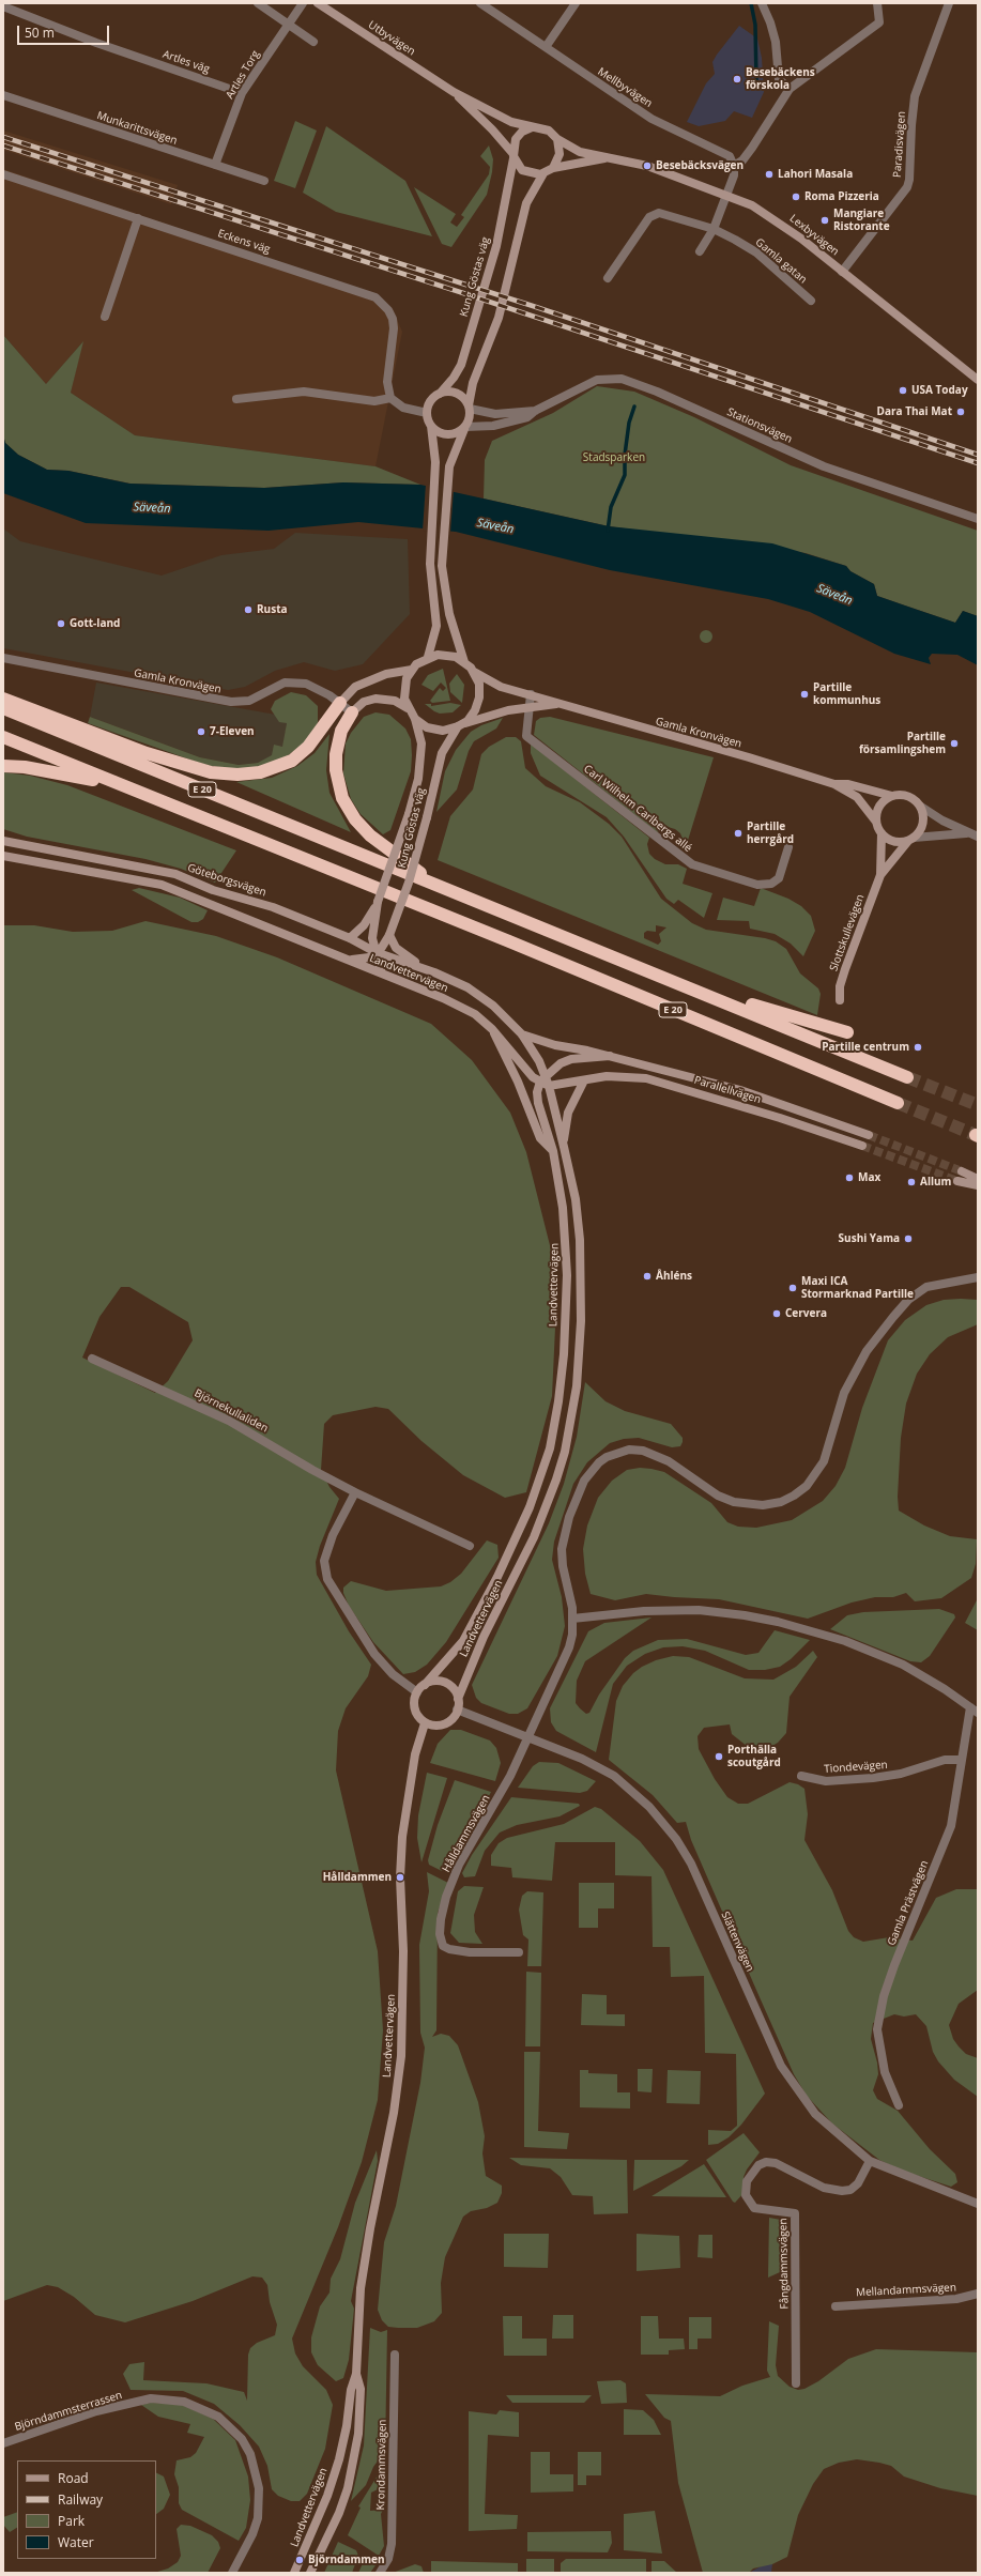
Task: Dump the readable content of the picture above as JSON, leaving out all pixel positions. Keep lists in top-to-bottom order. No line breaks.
{"streets":{"highway":["E 20"],"street":["Utbyvägen","Artles väg","Artles Torg","Mellbyvägen","Munkarittsvägen","Paradisvägen","Lexbyvägen","Eckens väg","Gamla gatan","Kung Göstas väg","Stationsvägen","Gamla Kronvägen","Carl Wilhelm Carlbergs allé","Göteborgsvägen","Slottskullevägen","Landvettervägen","Parallellvägen","Björnekullaliden","Tiondevägen","Hålldammsvägen","Gamla Prästvägen","Slättenvägen","Fångdammsvägen","Mellandammsvägen","Björndammsterrassen","Krondammsvägen"]},"crossings":[["Utbyvägen","Lexbyvägen"],["Utbyvägen","Kung Göstas väg"],["Artles väg","Artles Torg"],["Artles Torg","Munkarittsvägen"],["Paradisvägen","Lexbyvägen"],["Lexbyvägen","Kung Göstas väg"],["Kung Göstas väg","Stationsvägen"],["Kung Göstas väg","Gamla Kronvägen"],["Kung Göstas väg","Göteborgsvägen"],["Kung Göstas väg","Landvettervägen"],["Gamla Kronvägen","Carl Wilhelm Carlbergs allé"],["Gamla Kronvägen","Slottskullevägen"],["Göteborgsvägen","Landvettervägen"],["Landvettervägen","Parallellvägen"],["Landvettervägen","Slättenvägen"],["Tiondevägen","Gamla Prästvägen"],["Hålldammsvägen","Slättenvägen"],["Slättenvägen","Fångdammsvägen"]],"water":["Säveån"],"parks":["Stadsparken"],"places":["Besebäckens förskola","Besebäcksvägen","Lahori Masala","Roma Pizzeria","Mangiare Ristorante","USA Today","Dara Thai Mat","Rusta","Gott-land","Partille kommunhus","7-Eleven","Partille församlingshem","Partille herrgård","Partille centrum","Max","Allum","Sushi Yama","Åhléns","Maxi ICA Stormarknad Partille","Cervera","Porthälla scoutgård","Hålldammen","Björndammen"],"legend":["Road","Railway","Park","Water"],"scale_bar":"50 m"}
